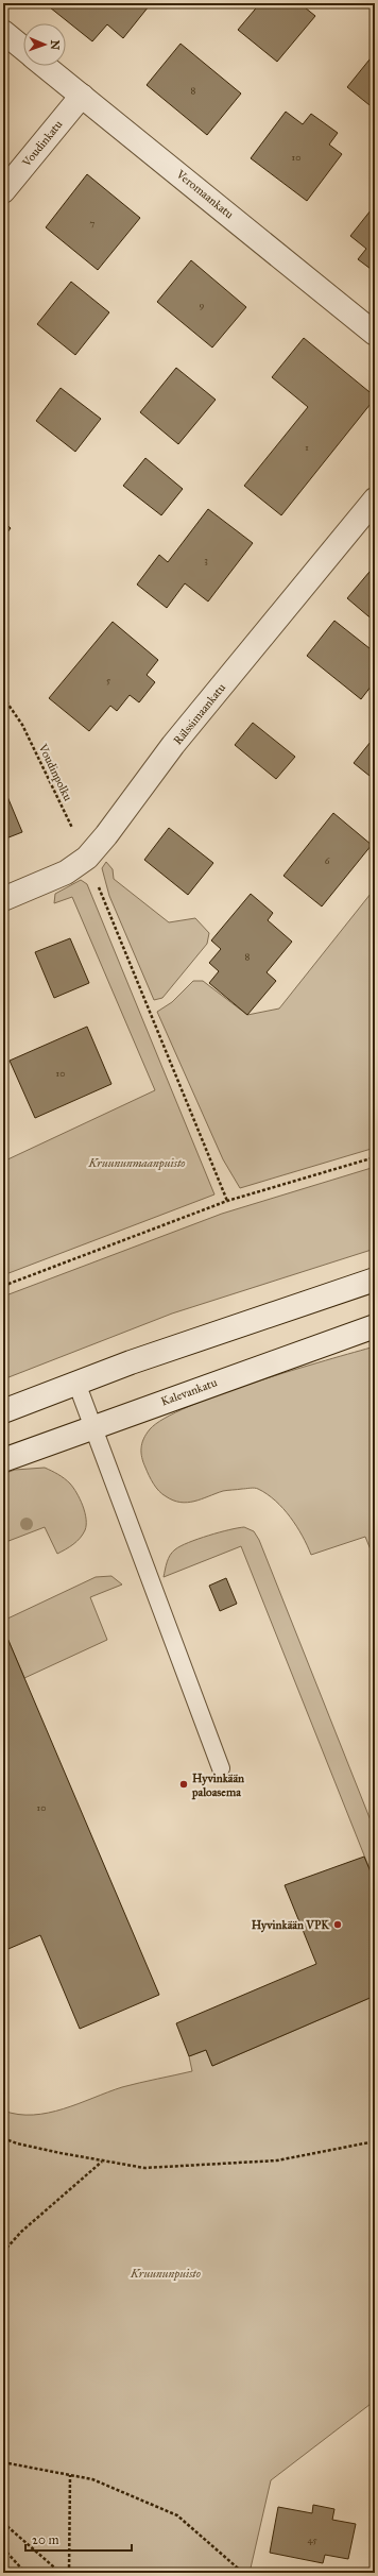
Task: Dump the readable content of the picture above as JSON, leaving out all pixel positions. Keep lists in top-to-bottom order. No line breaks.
{"streets":{"street":["Voudinkatu","Veromaankatu","Rälssimaankatu","Kalevankatu"],"path":["Voudinpolku"]},"crossings":[["Voudinkatu","Veromaankatu"],["Rälssimaankatu","Voudinpolku"]],"parks":["Kruununmaanpuisto","Kruununpuisto"],"places":["Hyvinkään paloasema","Hyvinkään VPK"],"house_numbers":["8","10","7","9","1","3","5","6","8","10","10","45"],"scale_bar":"20 m","north":"right"}
